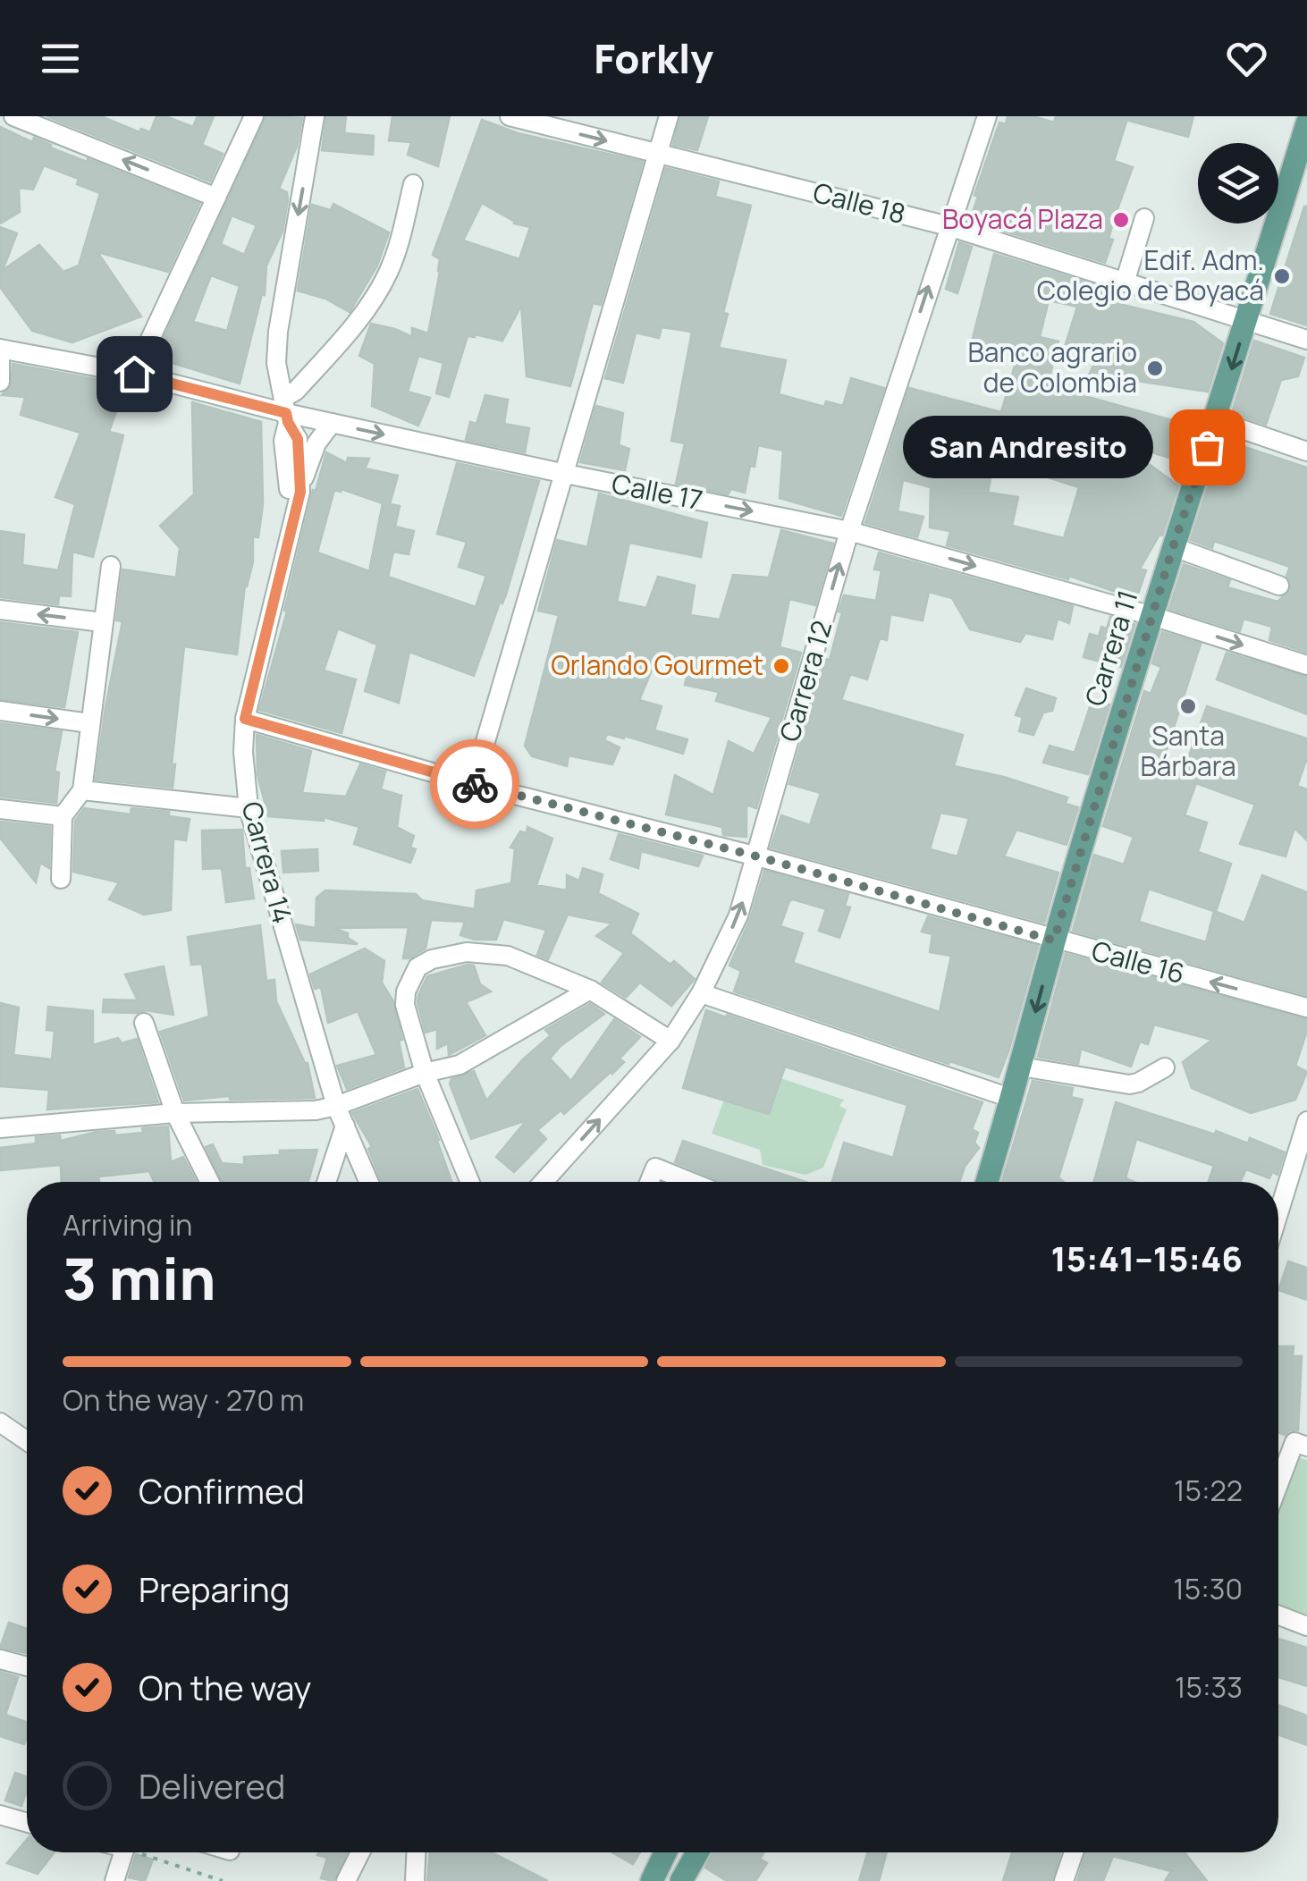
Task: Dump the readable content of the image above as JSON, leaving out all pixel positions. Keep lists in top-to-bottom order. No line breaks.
{"streets":{"main road":["Carrera 11"],"street":["Calle 18","Calle 17","Carrera 12","Carrera 14","Calle 16"]},"crossings":[["Calle 18","Carrera 11"],["Calle 18","Carrera 12"],["Calle 17","Carrera 11"],["Calle 17","Carrera 12"],["Calle 17","Carrera 14"],["Carrera 11","Calle 16"],["Carrera 12","Calle 16"],["Carrera 14","Calle 16"]],"one_way":["Calle 17","Carrera 12"],"places":["Boyacá Plaza","Edif. Adm. Colegio de Boyacá","Banco agrario de Colombia","San Andresito","Orlando Gourmet","Santa Bárbara"],"page":{"header":"Forkly","bubble":"San Andresito","heading":["3 min","Arriving in","15:41–15:46"],"bar":"On the way · 270 m","list":[["Confirmed","15:22"],["Preparing","15:30"],["On the way","15:33"],"Delivered"]}}
